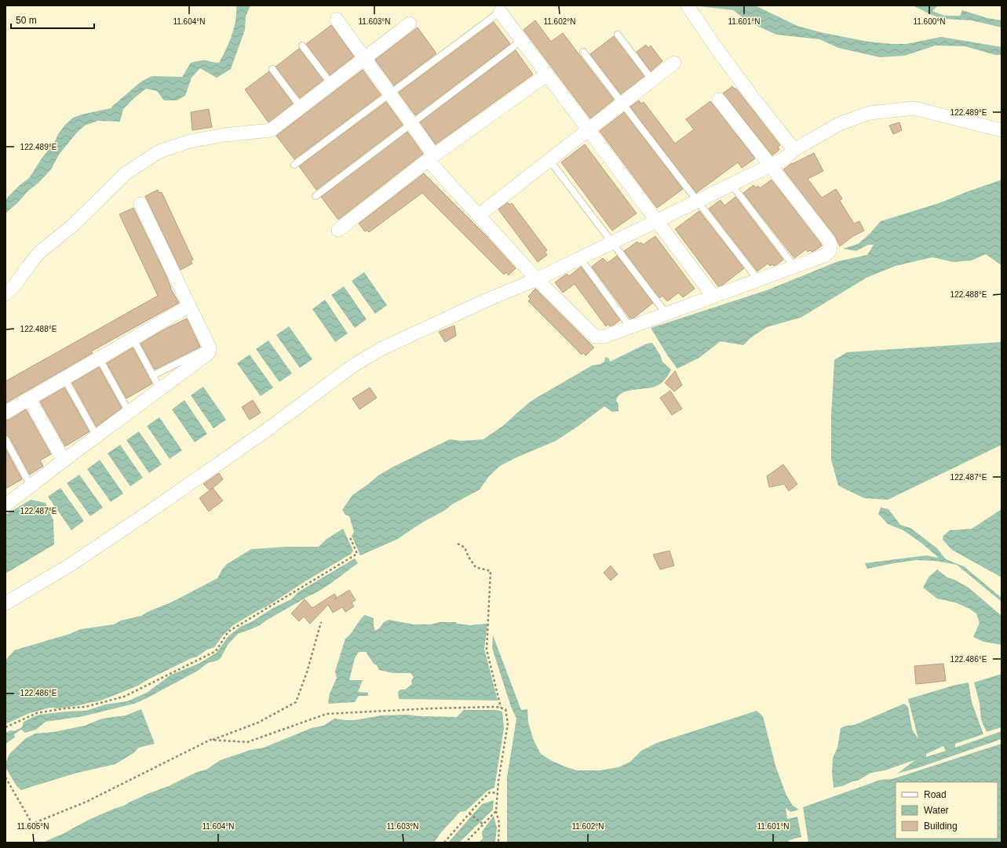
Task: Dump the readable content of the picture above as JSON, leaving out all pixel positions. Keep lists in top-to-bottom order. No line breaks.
{"legend":["Road","Water","Building"],"scale_bar":"50 m","coordinates":["11.604°N","11.603°N","11.602°N","11.601°N","11.600°N","122.489°E","122.488°E","122.487°E","122.486°E","11.605°N"]}
